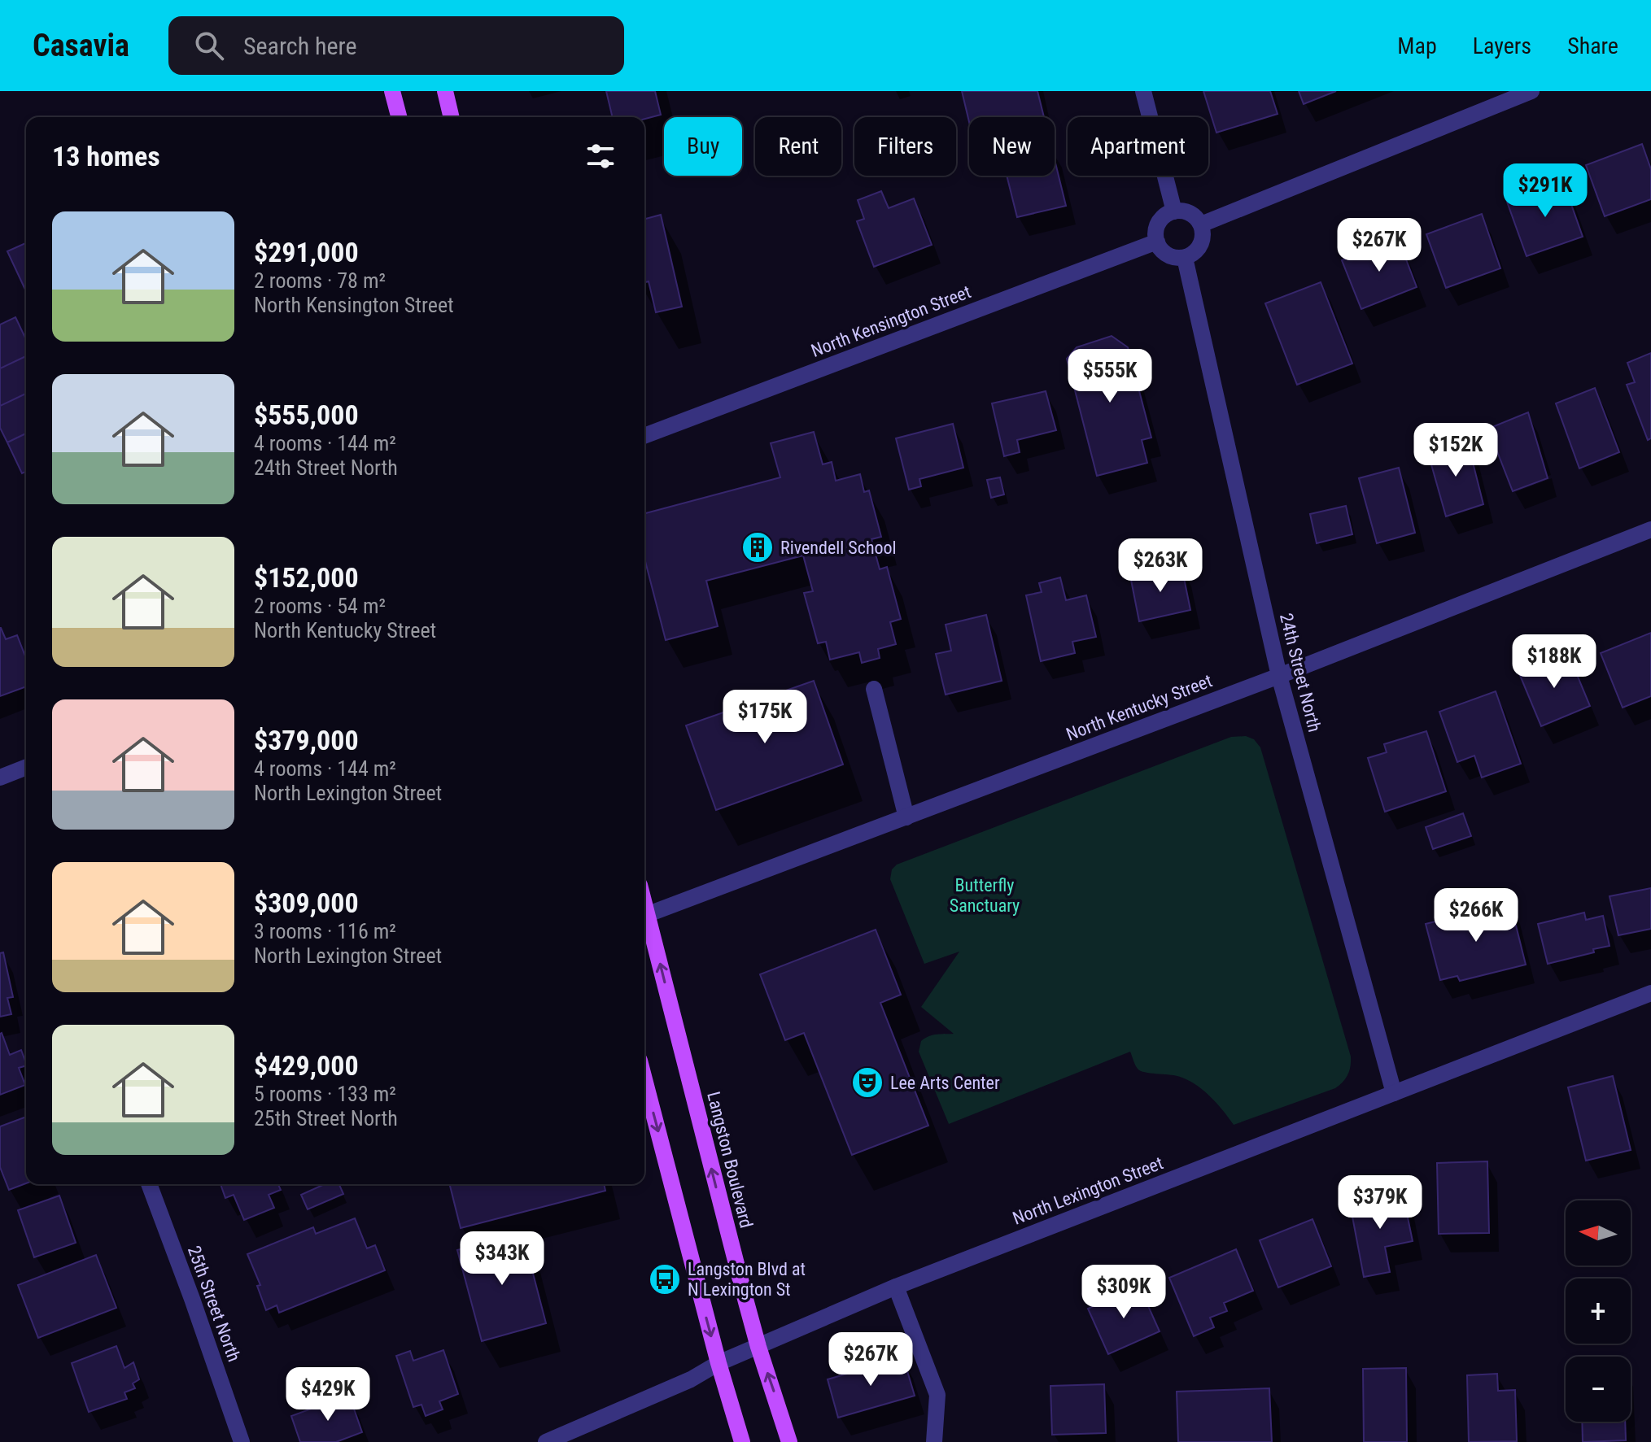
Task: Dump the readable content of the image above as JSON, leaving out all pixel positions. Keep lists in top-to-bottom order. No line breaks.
{"streets":{"main road":["Langston Boulevard"],"street":["North Kensington Street","24th Street North","North Kentucky Street","North Lexington Street","25th Street North"]},"crossings":[["North Kensington Street","24th Street North"],["24th Street North","North Kentucky Street"],["24th Street North","North Lexington Street"],["Langston Boulevard","North Lexington Street"]],"parks":["Butterfly Sanctuary"],"places":{"building":["Rivendell School"],"theatre":["Lee Arts Center"],"bus stop":["Langston Blvd at N Lexington St"]},"north":"left","page":{"header":"Casavia","search":"Search here","nav":["Map","Layers","Share"],"chip":["Buy","Rent","Filters","New","Apartment"],"heading":"13 homes","price":["$291K","$267K","$555K","$152K","$263K","$188K","$175K","$266K","$379K","$343K","$309K","$267K","$429K"],"list":[{"name":"$291,000","note":"2 rooms · 78 m² · North Kensington Street"},{"name":"$555,000","note":"4 rooms · 144 m² · 24th Street North"},{"name":"$152,000","note":"2 rooms · 54 m² · North Kentucky Street"},{"name":"$379,000","note":"4 rooms · 144 m² · North Lexington Street"},{"name":"$309,000","note":"3 rooms · 116 m² · North Lexington Street"},{"name":"$429,000","note":"5 rooms · 133 m² · 25th Street North"}],"map_buttons":["+","−"]}}
